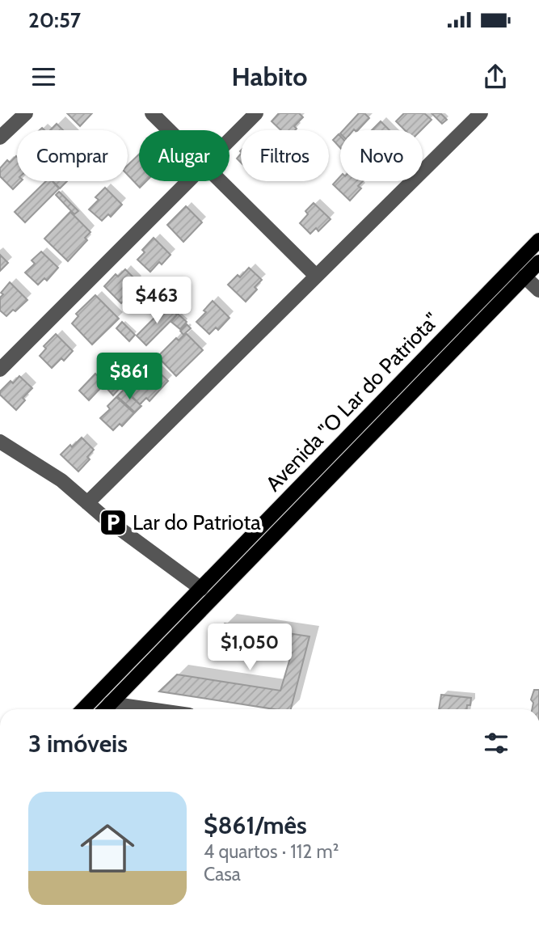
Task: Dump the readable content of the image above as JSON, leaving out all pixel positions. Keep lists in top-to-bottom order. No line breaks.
{"streets":{"main road":["Avenida \"O Lar do Patriota\""]},"places":{"parking":["Lar do Patriota"]},"page":{"status":"20:57","header":"Habito","chip":["Comprar","Alugar","Filtros","Novo"],"price":["$463","$861","$1,050"],"heading":"3 imóveis","list":[{"name":"$861/mês","note":"4 quartos · 112 m² · Casa"}]}}
